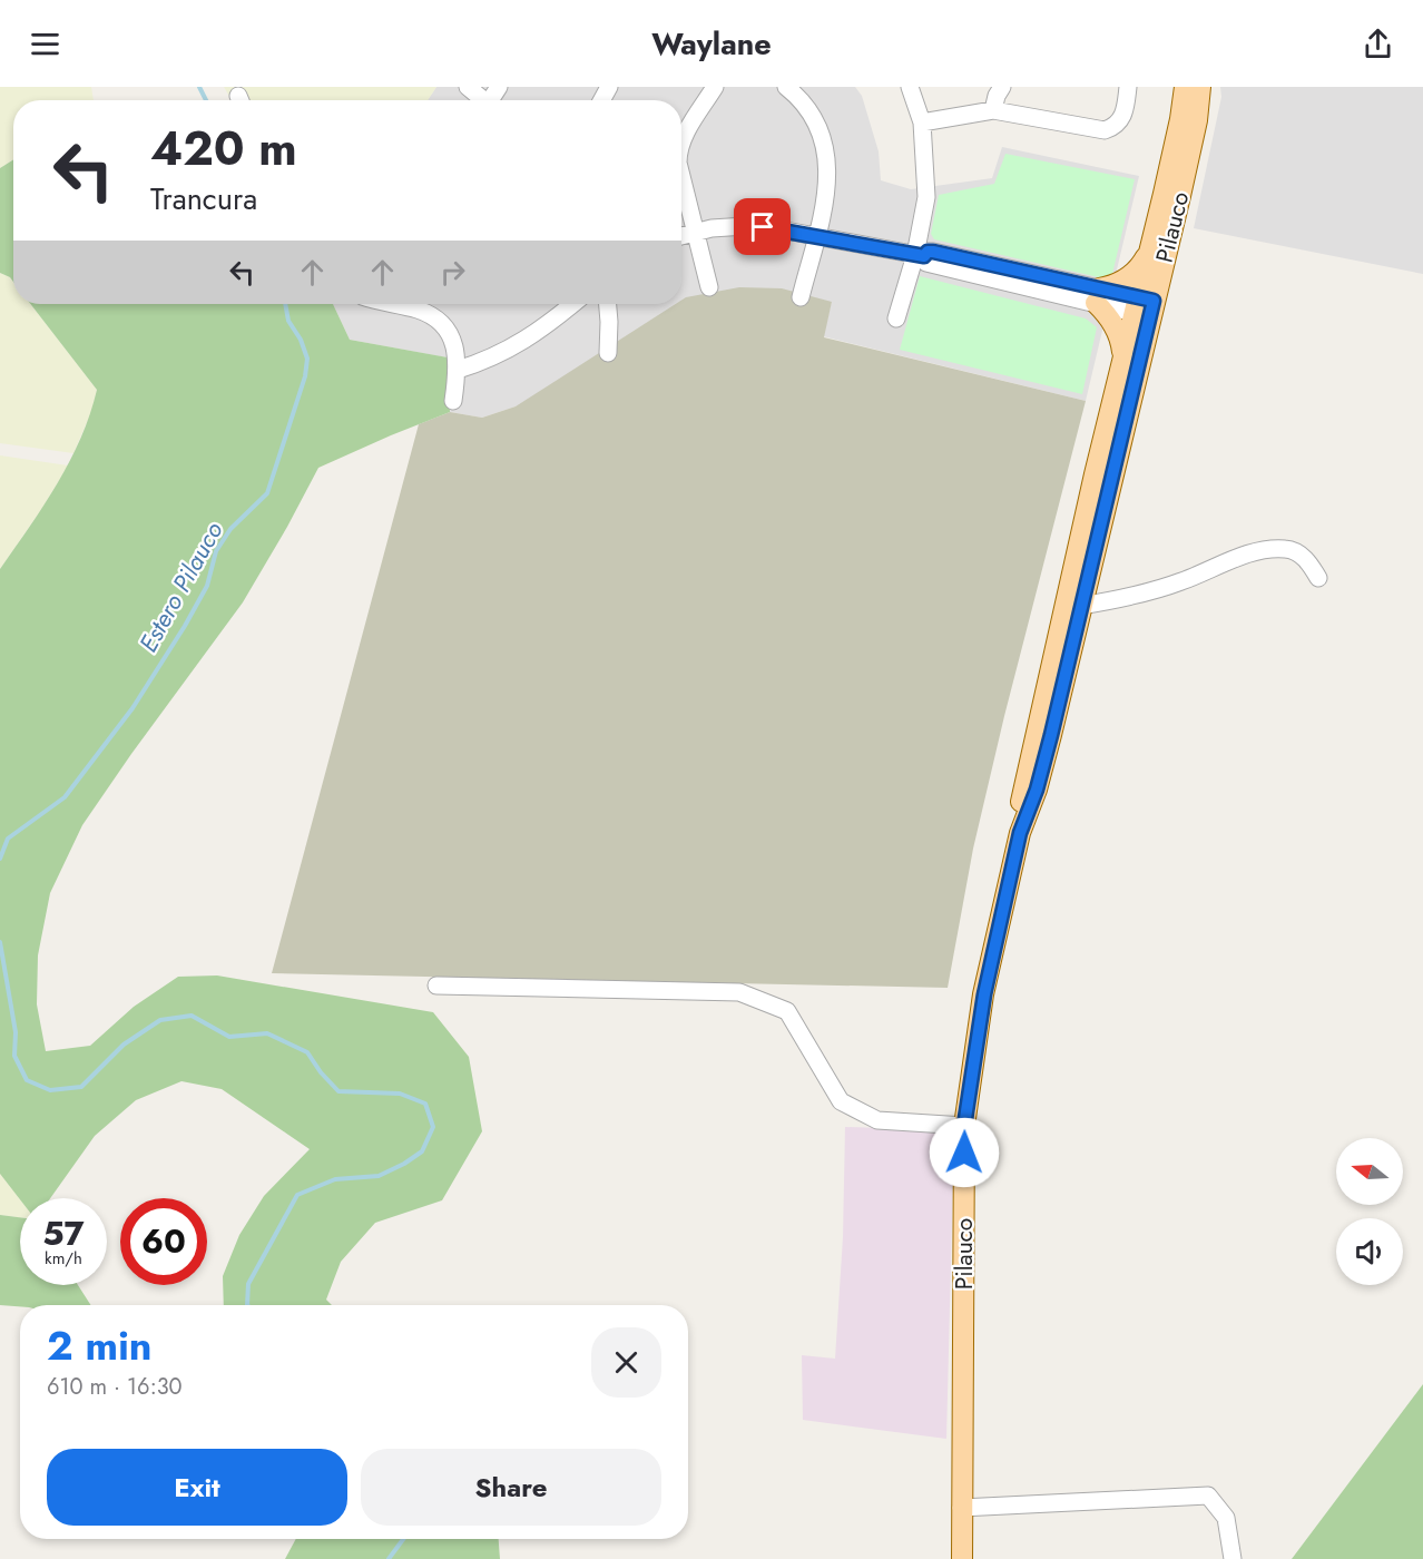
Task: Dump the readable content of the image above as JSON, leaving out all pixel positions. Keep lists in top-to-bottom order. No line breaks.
{"streets":{"main road":["Pilauco"]},"water":["Estero Pilauco"],"north":"left","page":{"header":"Waylane","turn":["420 m","Trancura"],"speed":"57 km/h","limit":"60","heading":["2 min","610 m · 16:30"],"buttons":["Exit","Share"]}}
